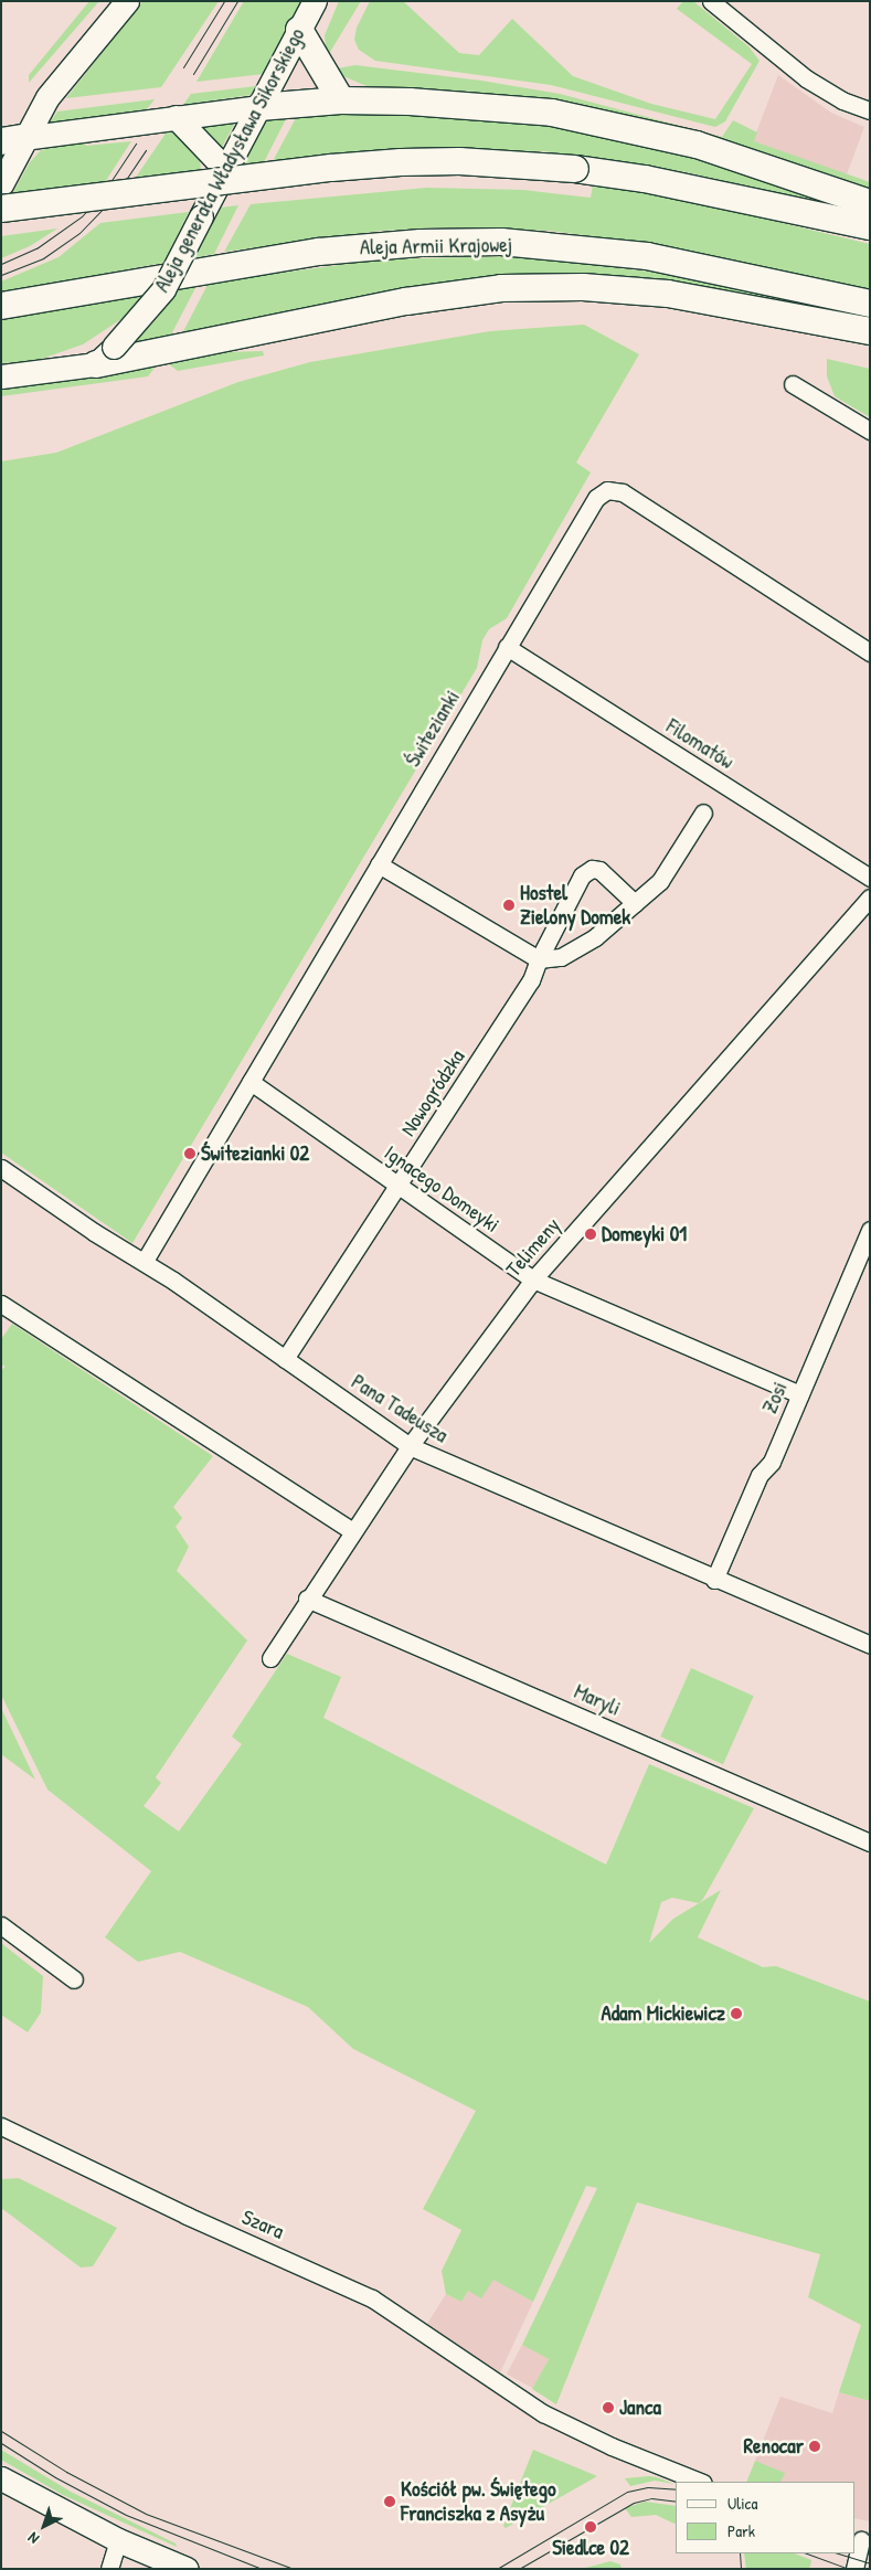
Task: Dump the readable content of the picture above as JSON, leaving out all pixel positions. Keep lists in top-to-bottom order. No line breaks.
{"streets":{"main road":["Aleja Armii Krajowej"],"street":["Aleja generała Władysława Sikorskiego","Świtezianki","Filomatów","Nowogródzka","Ignacego Domeyki","Telimeny","Zosi","Pana Tadeusza","Maryli","Szara"]},"crossings":[["Świtezianki","Filomatów"],["Świtezianki","Ignacego Domeyki"],["Świtezianki","Pana Tadeusza"],["Nowogródzka","Ignacego Domeyki"],["Nowogródzka","Pana Tadeusza"],["Ignacego Domeyki","Telimeny"],["Ignacego Domeyki","Zosi"],["Telimeny","Pana Tadeusza"],["Telimeny","Maryli"],["Zosi","Pana Tadeusza"]],"places":["Hostel Zielony Domek","Świtezianki 02","Domeyki 01","Adam Mickiewicz","Janca","Renocar","Kościół pw. Świętego Franciszka z Asyżu","Siedlce 02"],"legend":["Ulica","Park"],"north":"bottom left"}
